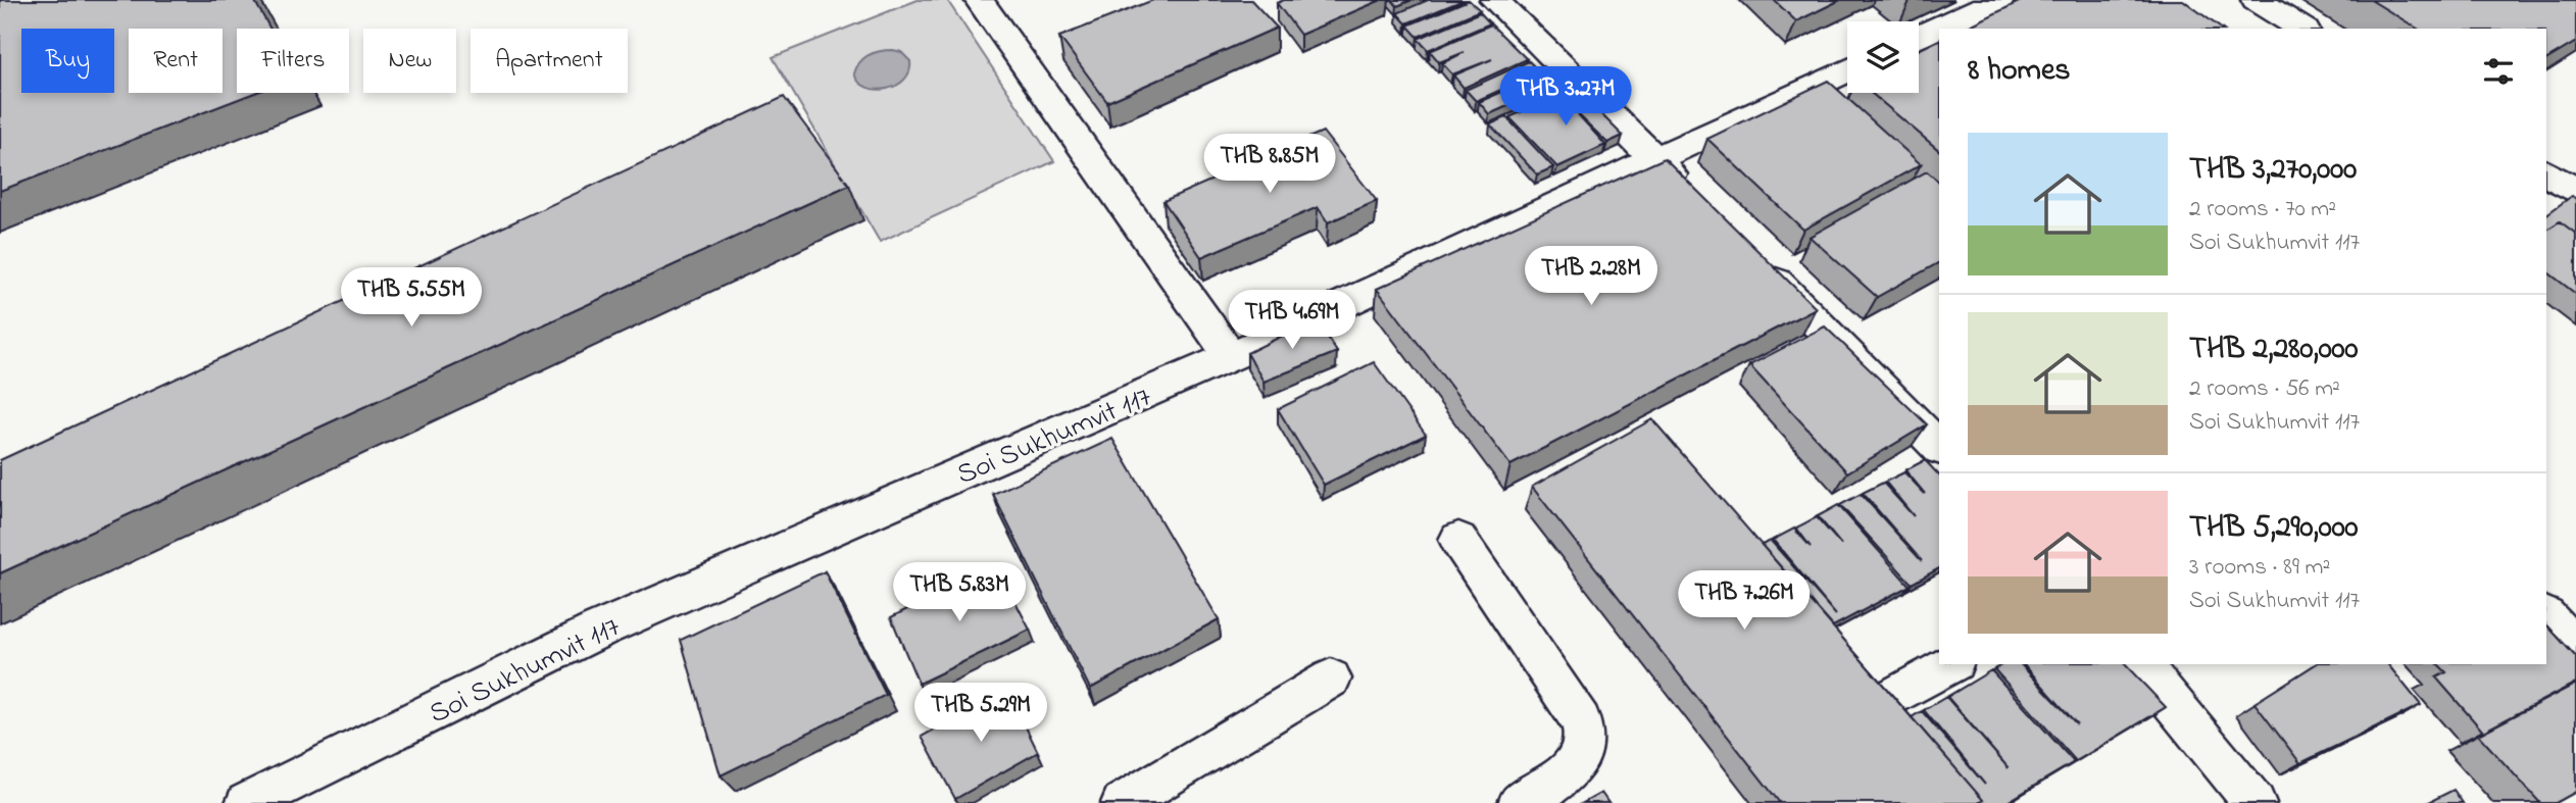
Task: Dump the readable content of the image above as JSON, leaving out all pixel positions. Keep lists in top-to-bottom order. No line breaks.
{"streets":{"street":["Soi Sukhumvit 117"]},"page":{"chip":["Buy","Rent","Filters","New","Apartment"],"heading":"8 homes","price":["THB 3.27M","THB 8.85M","THB 2.28M","THB 5.55M","THB 4.69M","THB 5.83M","THB 7.26M","THB 5.29M"],"list":[{"name":"THB 3,270,000","note":"2 rooms · 70 m² · Soi Sukhumvit 117"},{"name":"THB 2,280,000","note":"2 rooms · 56 m² · Soi Sukhumvit 117"},{"name":"THB 5,290,000","note":"3 rooms · 89 m² · Soi Sukhumvit 117"}]}}
